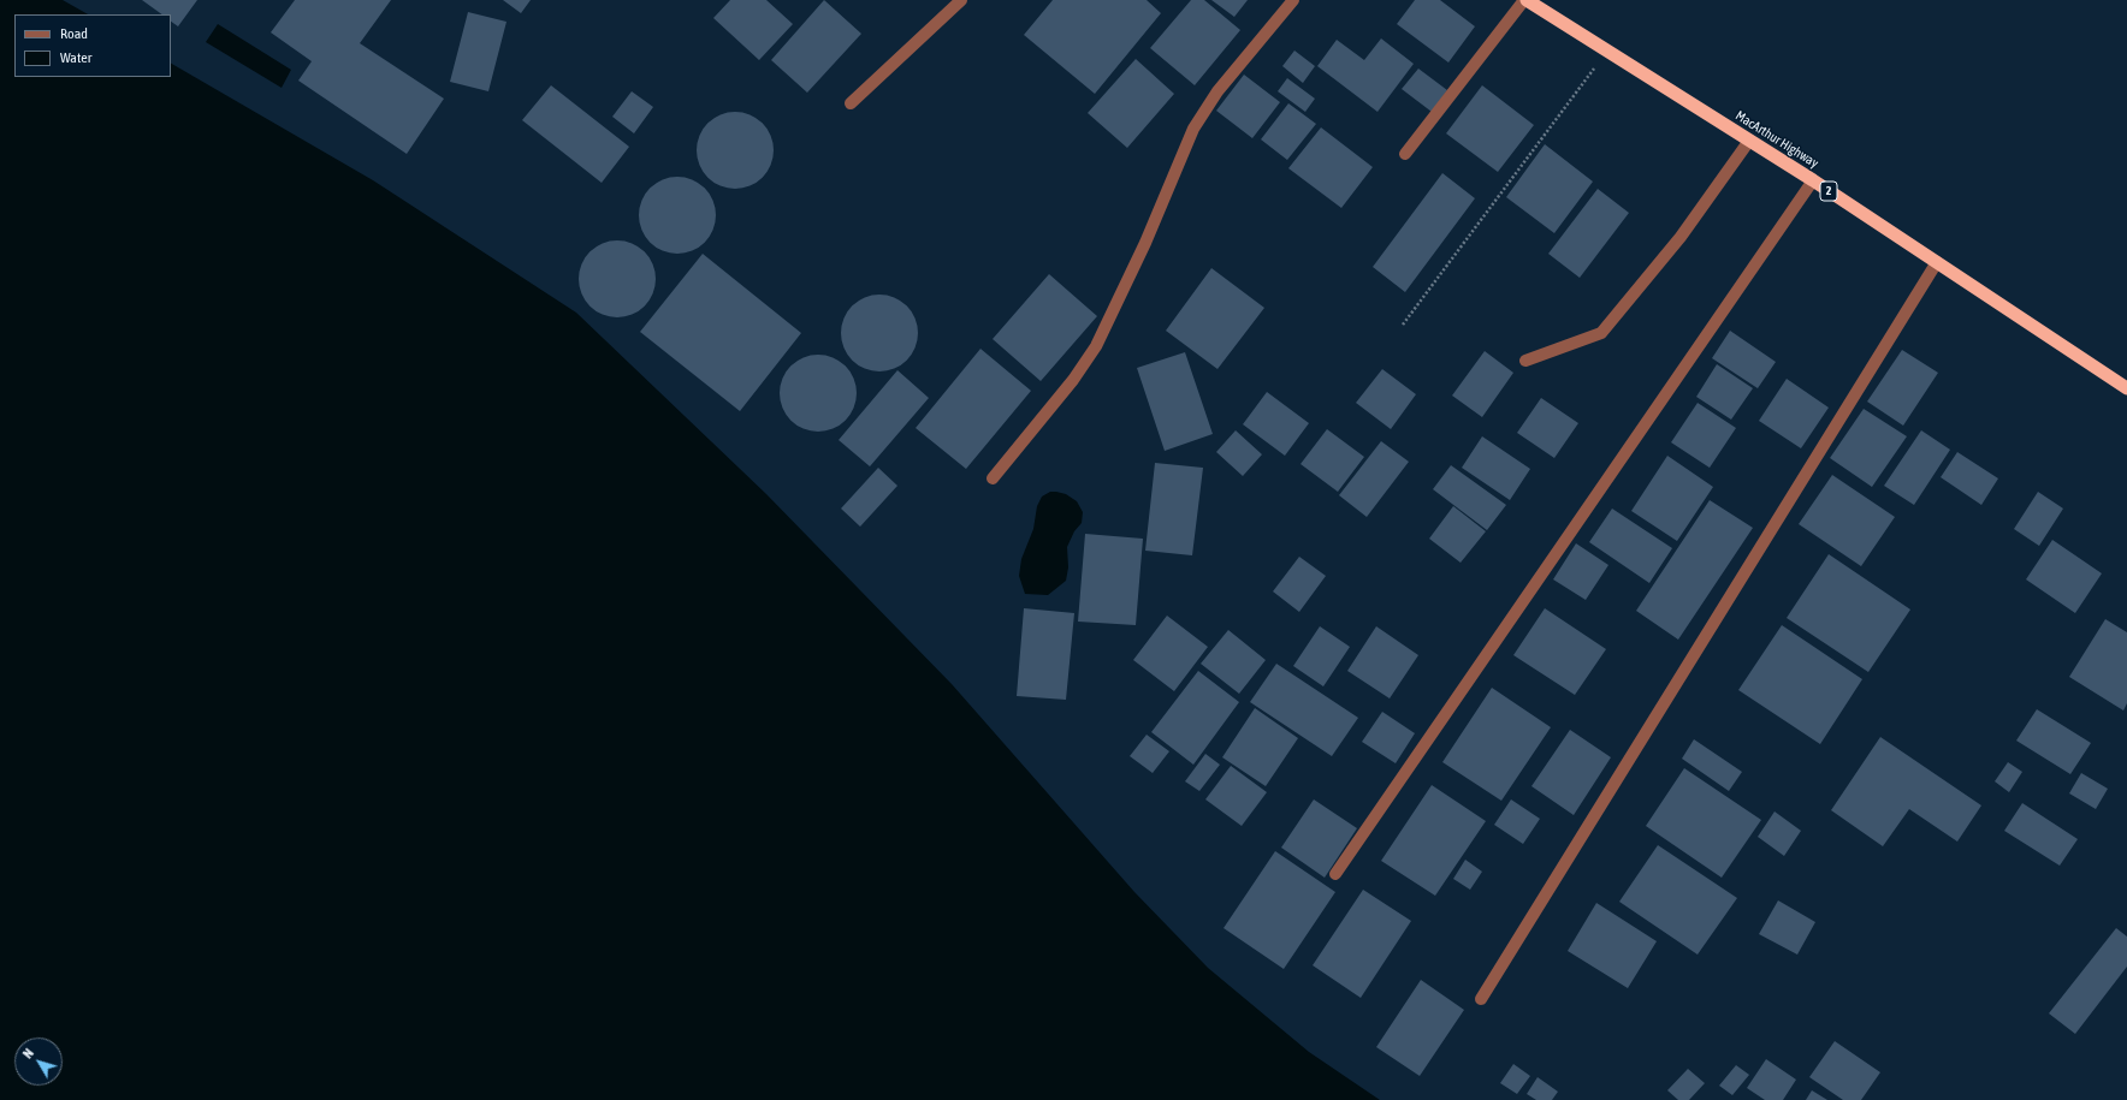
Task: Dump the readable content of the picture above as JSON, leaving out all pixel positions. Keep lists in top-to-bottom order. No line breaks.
{"streets":{"highway":["MacArthur Highway","2"]},"legend":["Road","Water"],"north":"top left"}
